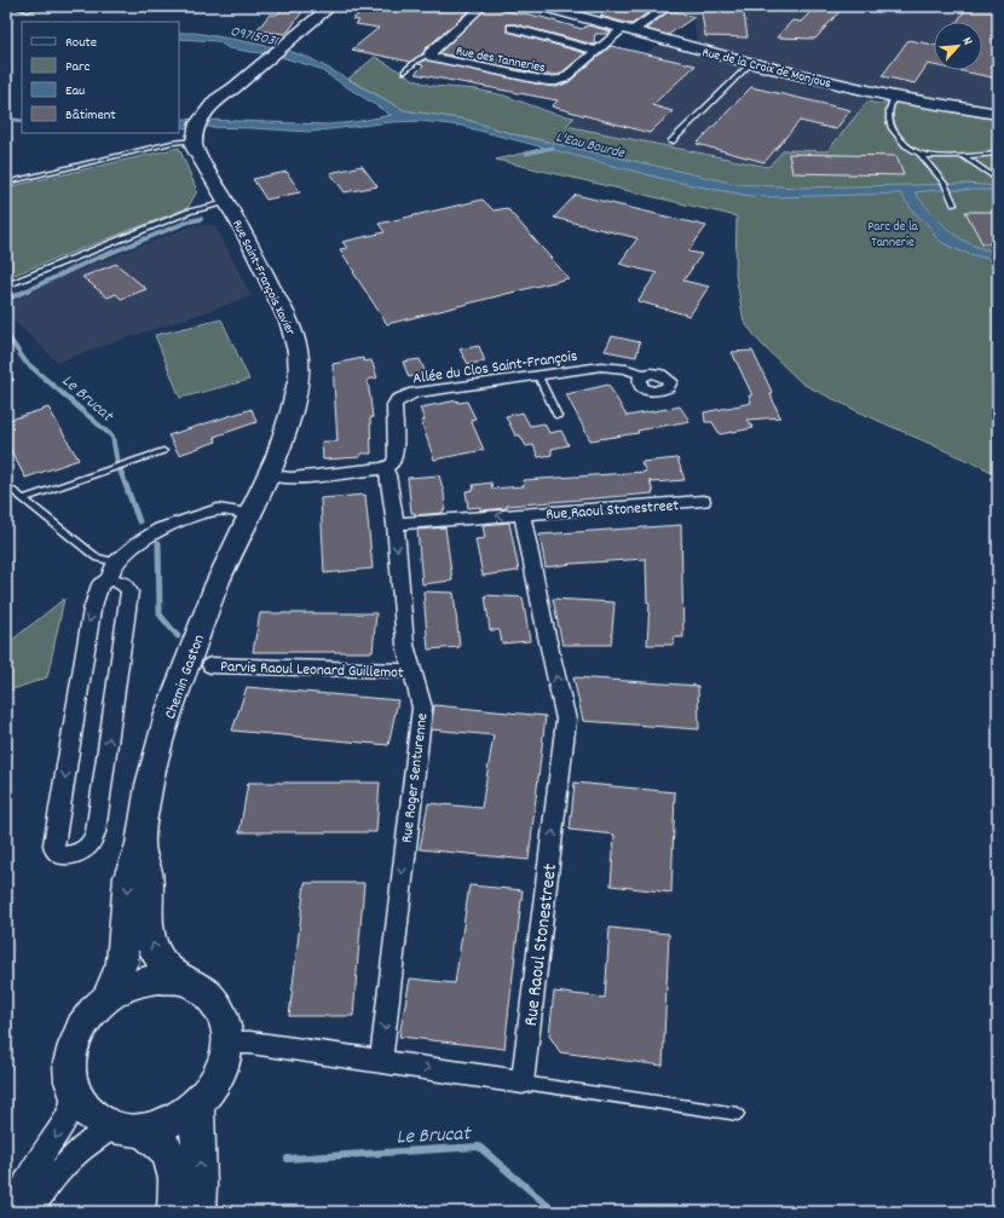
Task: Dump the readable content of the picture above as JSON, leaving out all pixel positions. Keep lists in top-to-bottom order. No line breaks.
{"streets":{"street":["Rue des Tanneries","Rue de la Croix de Monjous","Rue Saint-François Xavier","Allée du Clos Saint-François","Rue Raoul Stonestreet","Parvis Raoul Leonard Guillemot","Chemin Gaston","Rue Roger Senturenne"]},"crossings":[["Rue des Tanneries","Rue de la Croix de Monjous"],["Rue Saint-François Xavier","Chemin Gaston"],["Allée du Clos Saint-François","Rue Roger Senturenne"],["Rue Raoul Stonestreet","Rue Roger Senturenne"],["Parvis Raoul Leonard Guillemot","Rue Roger Senturenne"]],"one_way":["Rue Raoul Stonestreet","Rue Roger Senturenne"],"water":["O9715031","L'Eau Bourde","Le Brucat"],"parks":["Parc de la Tannerie"],"legend":["Route","Parc","Eau","Bâtiment"],"north":"top right"}
